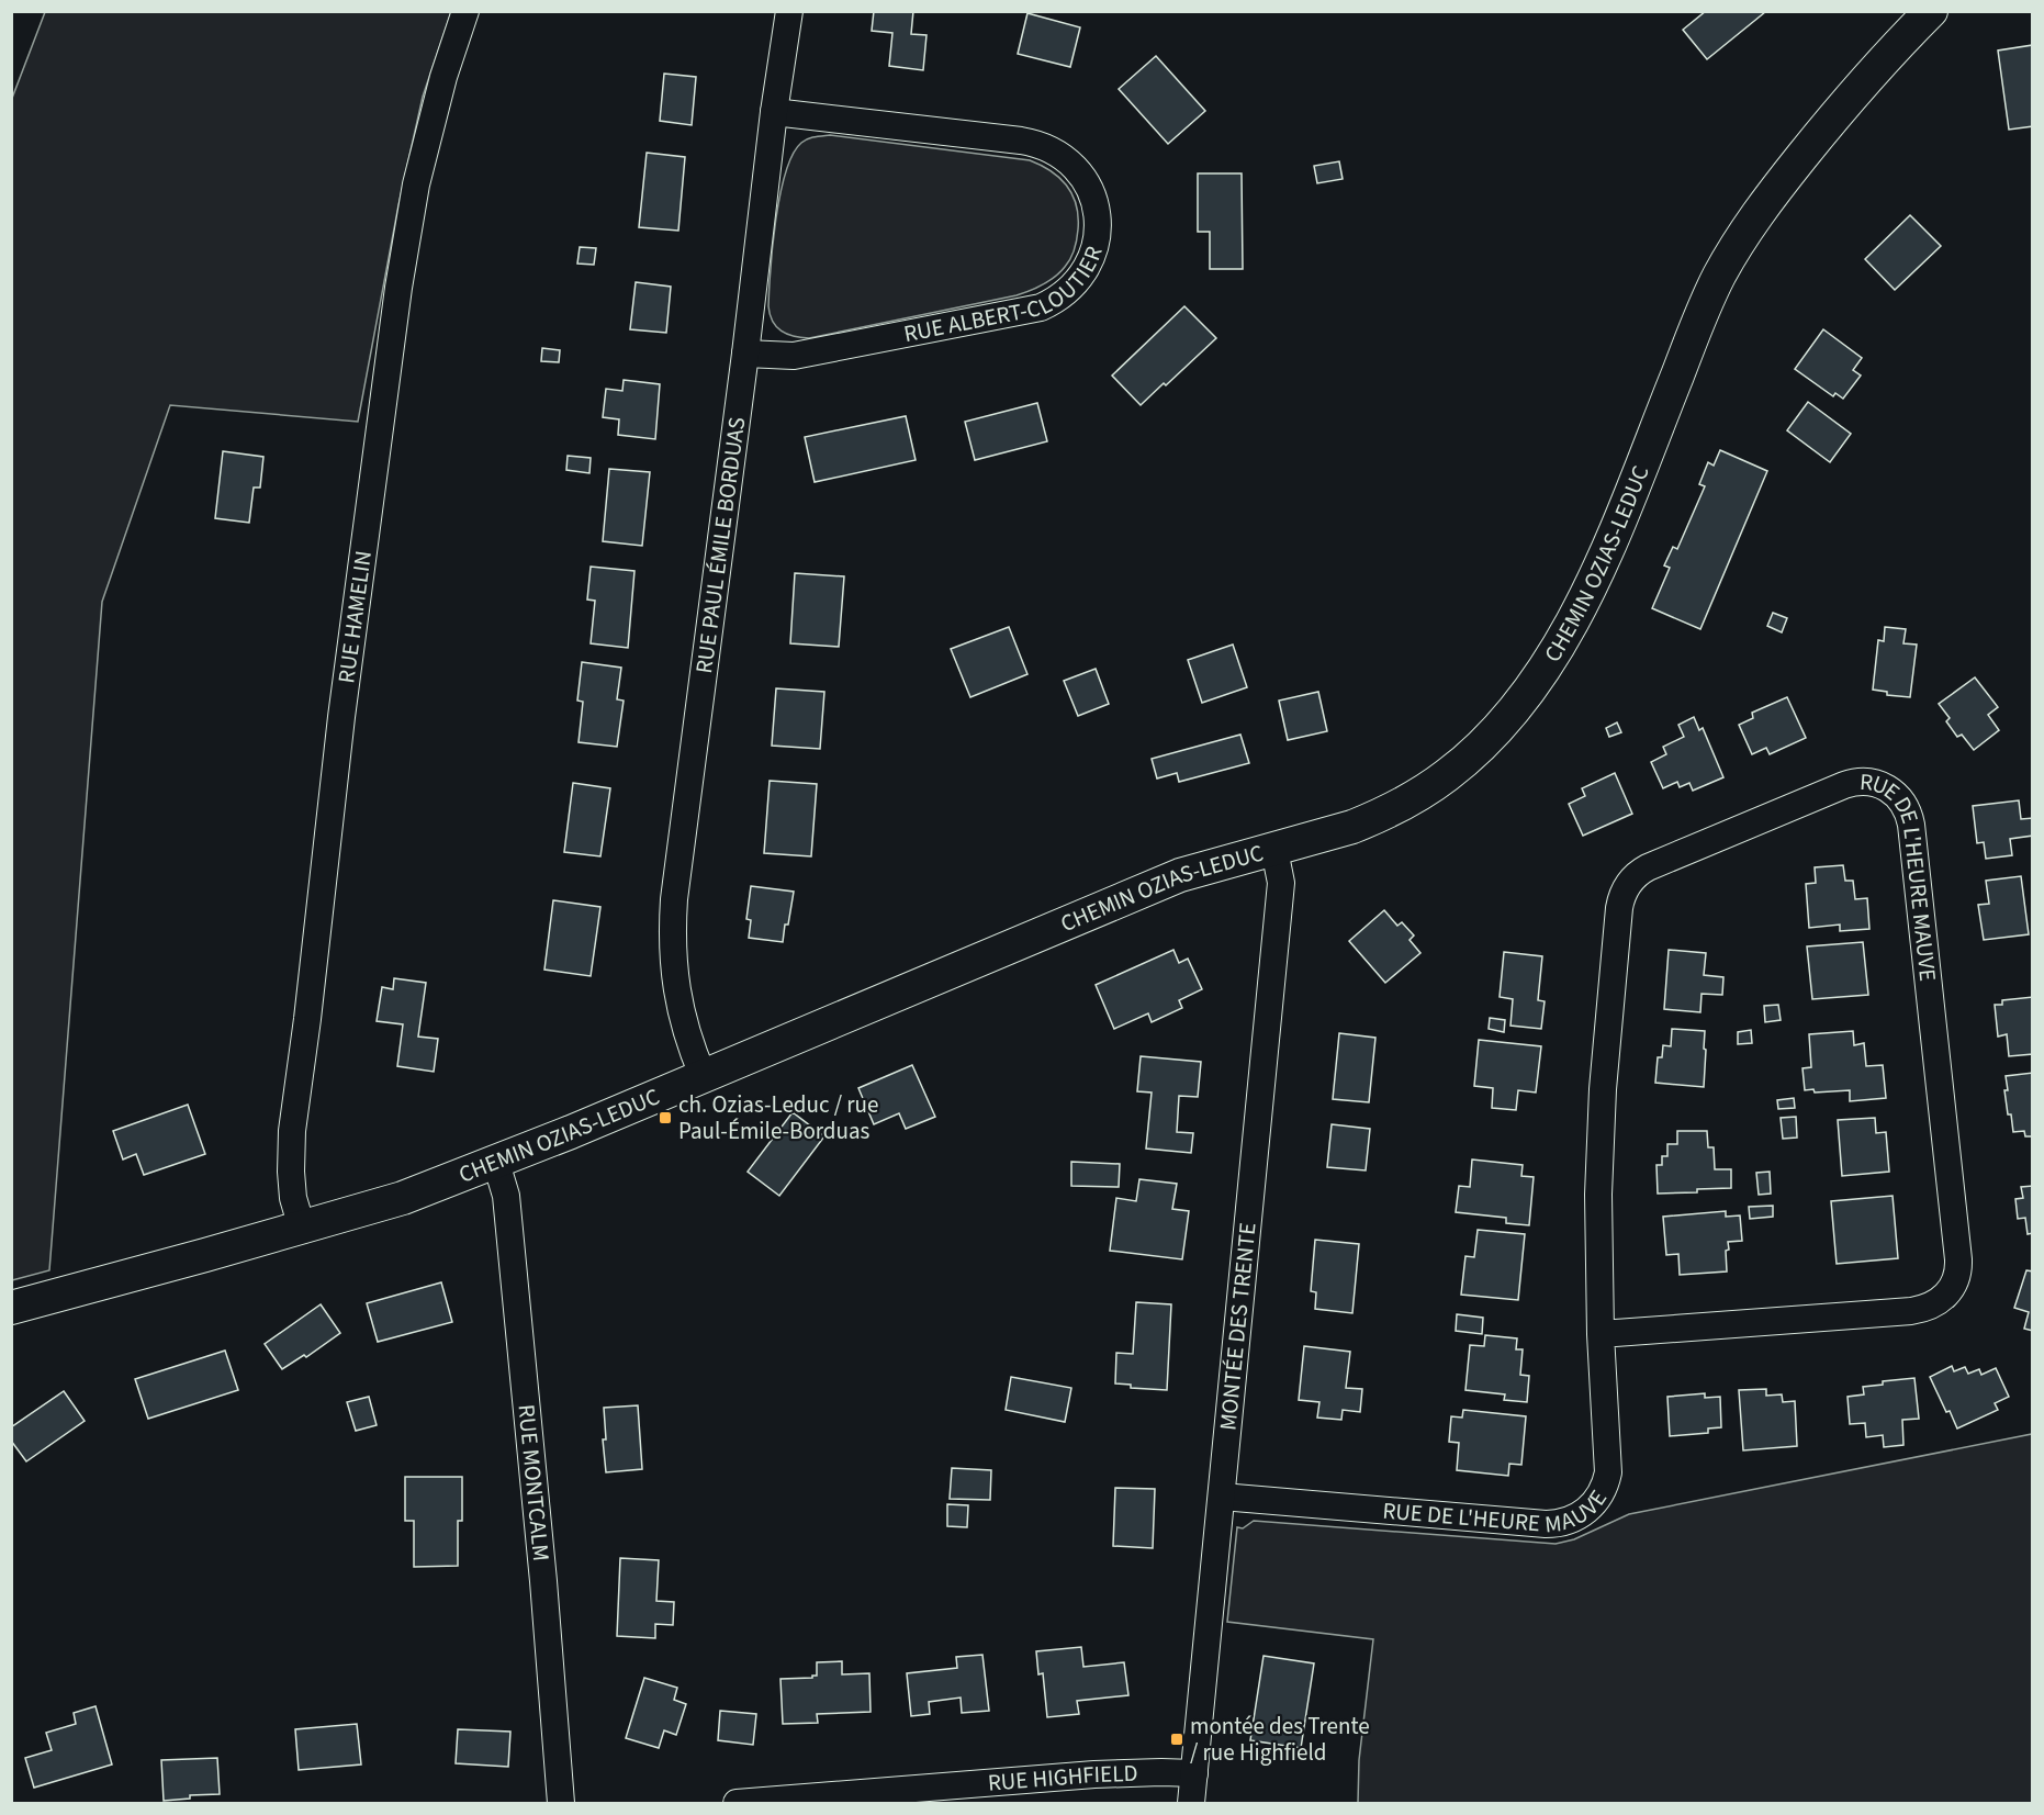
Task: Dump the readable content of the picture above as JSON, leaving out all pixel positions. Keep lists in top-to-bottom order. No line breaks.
{"streets":{"street":["RUE ALBERT-CLOUTIER","RUE PAUL ÉMILE BORDUAS","CHEMIN OZIAS-LEDUC","RUE HAMELIN","RUE DE L'HEURE MAUVE","MONTÉE DES TRENTE","RUE MONTCALM","RUE HIGHFIELD"]},"crossings":[["RUE ALBERT-CLOUTIER","RUE PAUL ÉMILE BORDUAS"],["RUE PAUL ÉMILE BORDUAS","CHEMIN OZIAS-LEDUC"],["CHEMIN OZIAS-LEDUC","RUE HAMELIN"],["CHEMIN OZIAS-LEDUC","MONTÉE DES TRENTE"],["CHEMIN OZIAS-LEDUC","RUE MONTCALM"],["RUE DE L'HEURE MAUVE","MONTÉE DES TRENTE"],["MONTÉE DES TRENTE","RUE HIGHFIELD"]],"places":{"transit":["ch. Ozias-Leduc / rue Paul-Émile-Borduas","montée des Trente / rue Highfield"]}}
